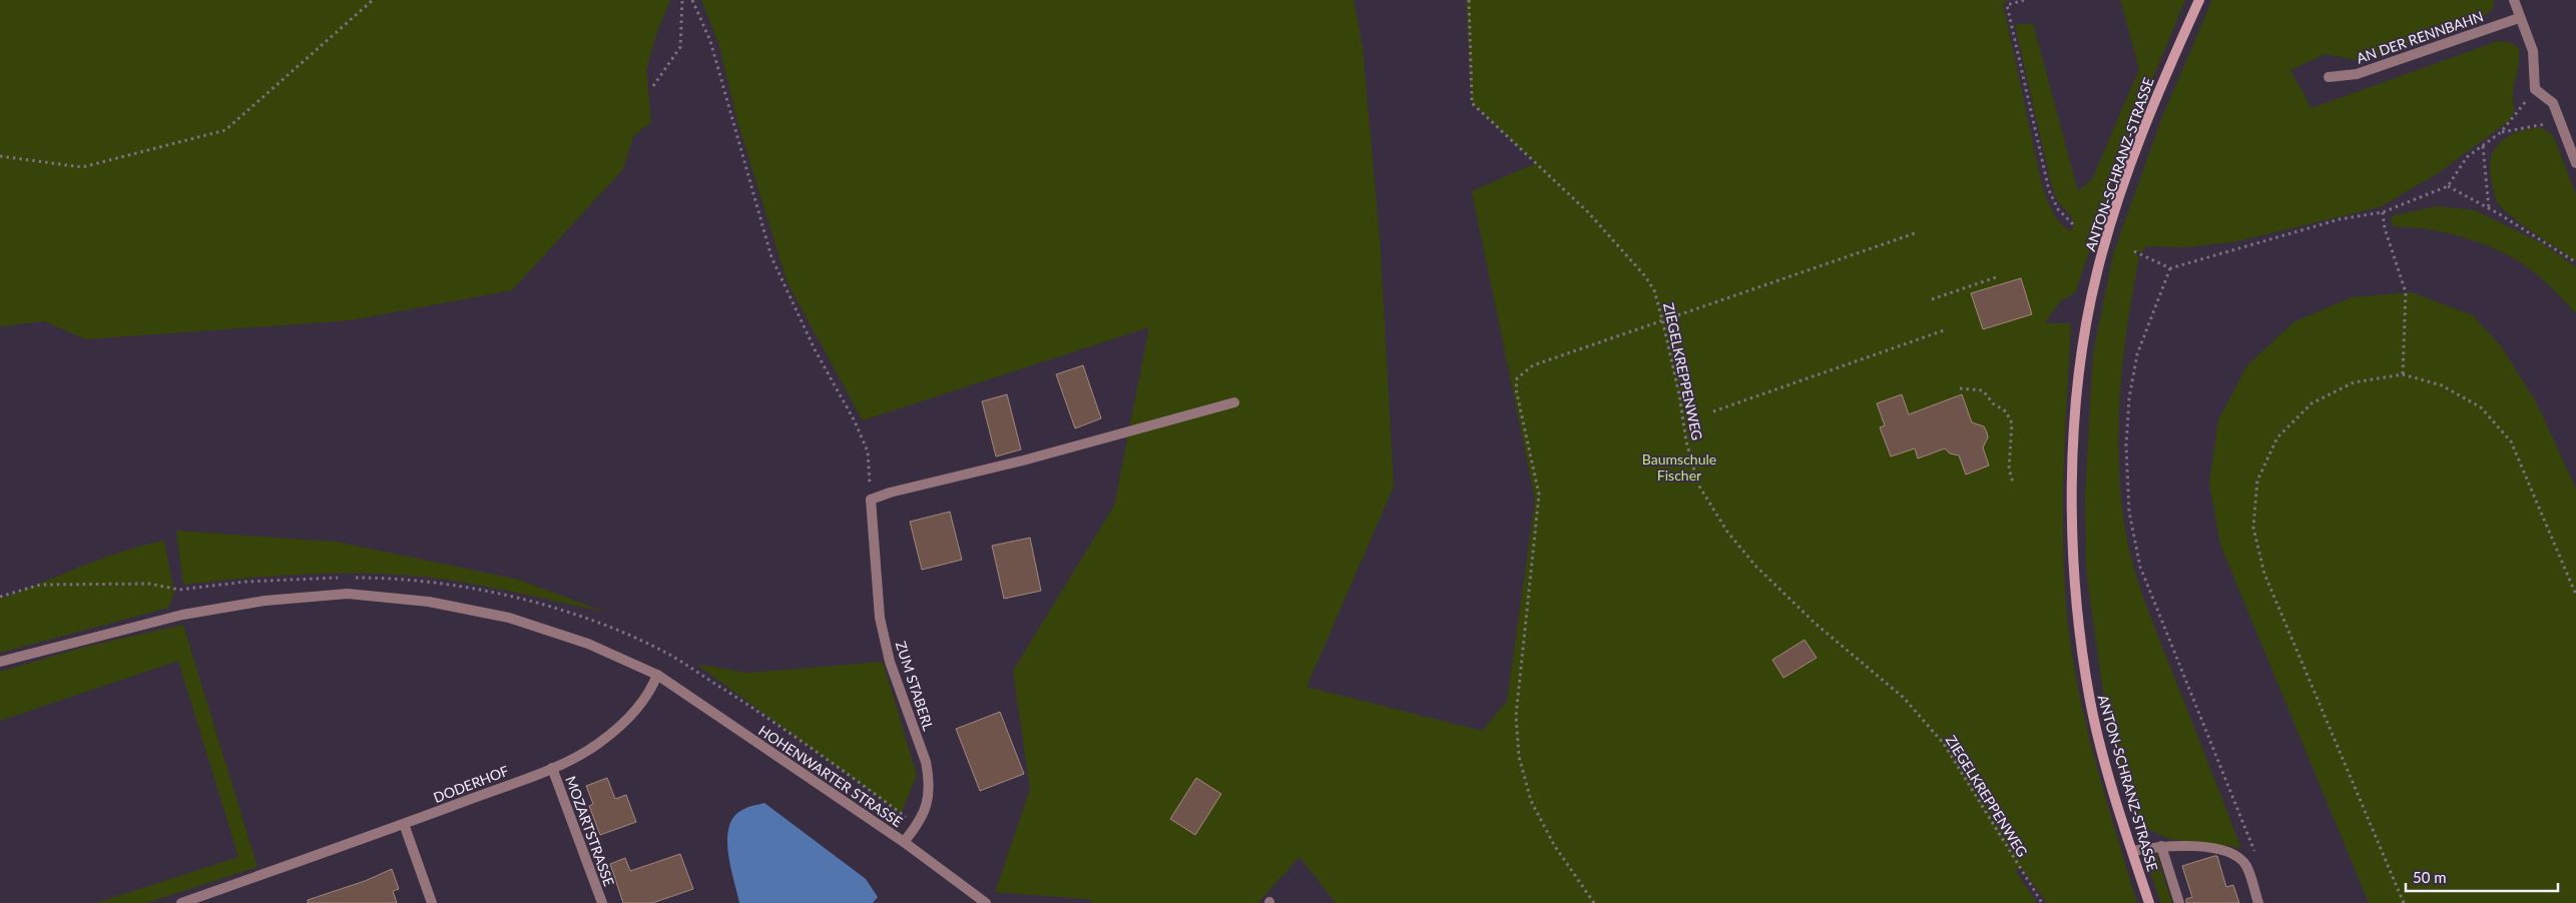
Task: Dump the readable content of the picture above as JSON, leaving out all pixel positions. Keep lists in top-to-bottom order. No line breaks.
{"streets":{"main road":["ANTON-SCHRANZ-STRASSE"],"street":["AN DER RENNBAHN","ZUM STABERL","HOHENWARTER STRASSE","DODERHOF","MOZARTSTRASSE"],"path":["ZIEGELKREPPENWEG"]},"crossings":[["ZUM STABERL","HOHENWARTER STRASSE"],["HOHENWARTER STRASSE","DODERHOF"],["DODERHOF","MOZARTSTRASSE"]],"parks":["Baumschule Fischer"],"scale_bar":"50 m"}
